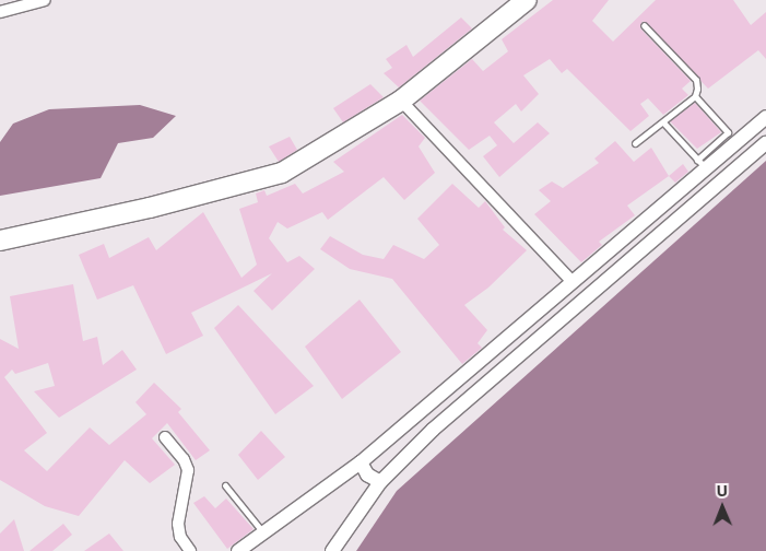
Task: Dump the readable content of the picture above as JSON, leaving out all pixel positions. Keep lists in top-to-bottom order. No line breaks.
{"north":"top"}
